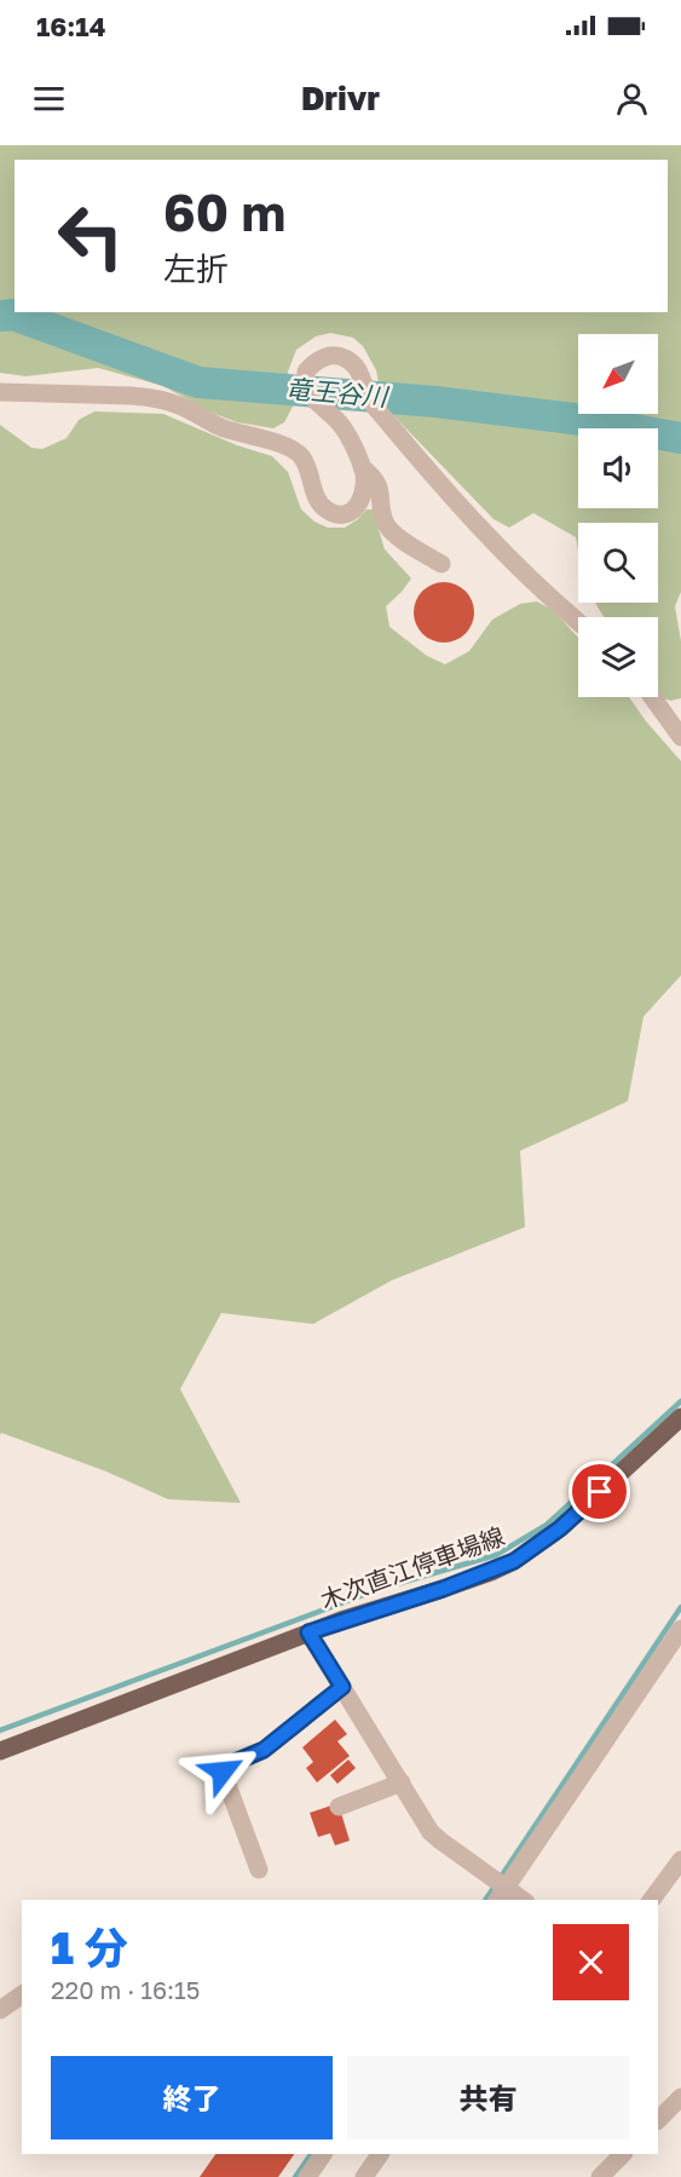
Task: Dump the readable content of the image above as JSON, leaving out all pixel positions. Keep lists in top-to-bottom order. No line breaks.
{"streets":{"main road":["木次直江停車場線"]},"water":["竜王谷川"],"north":"bottom left","page":{"status":"16:14","header":"Drivr","turn":["60 m","左折"],"heading":["1 分","220 m · 16:15"],"buttons":["終了","共有"]}}
